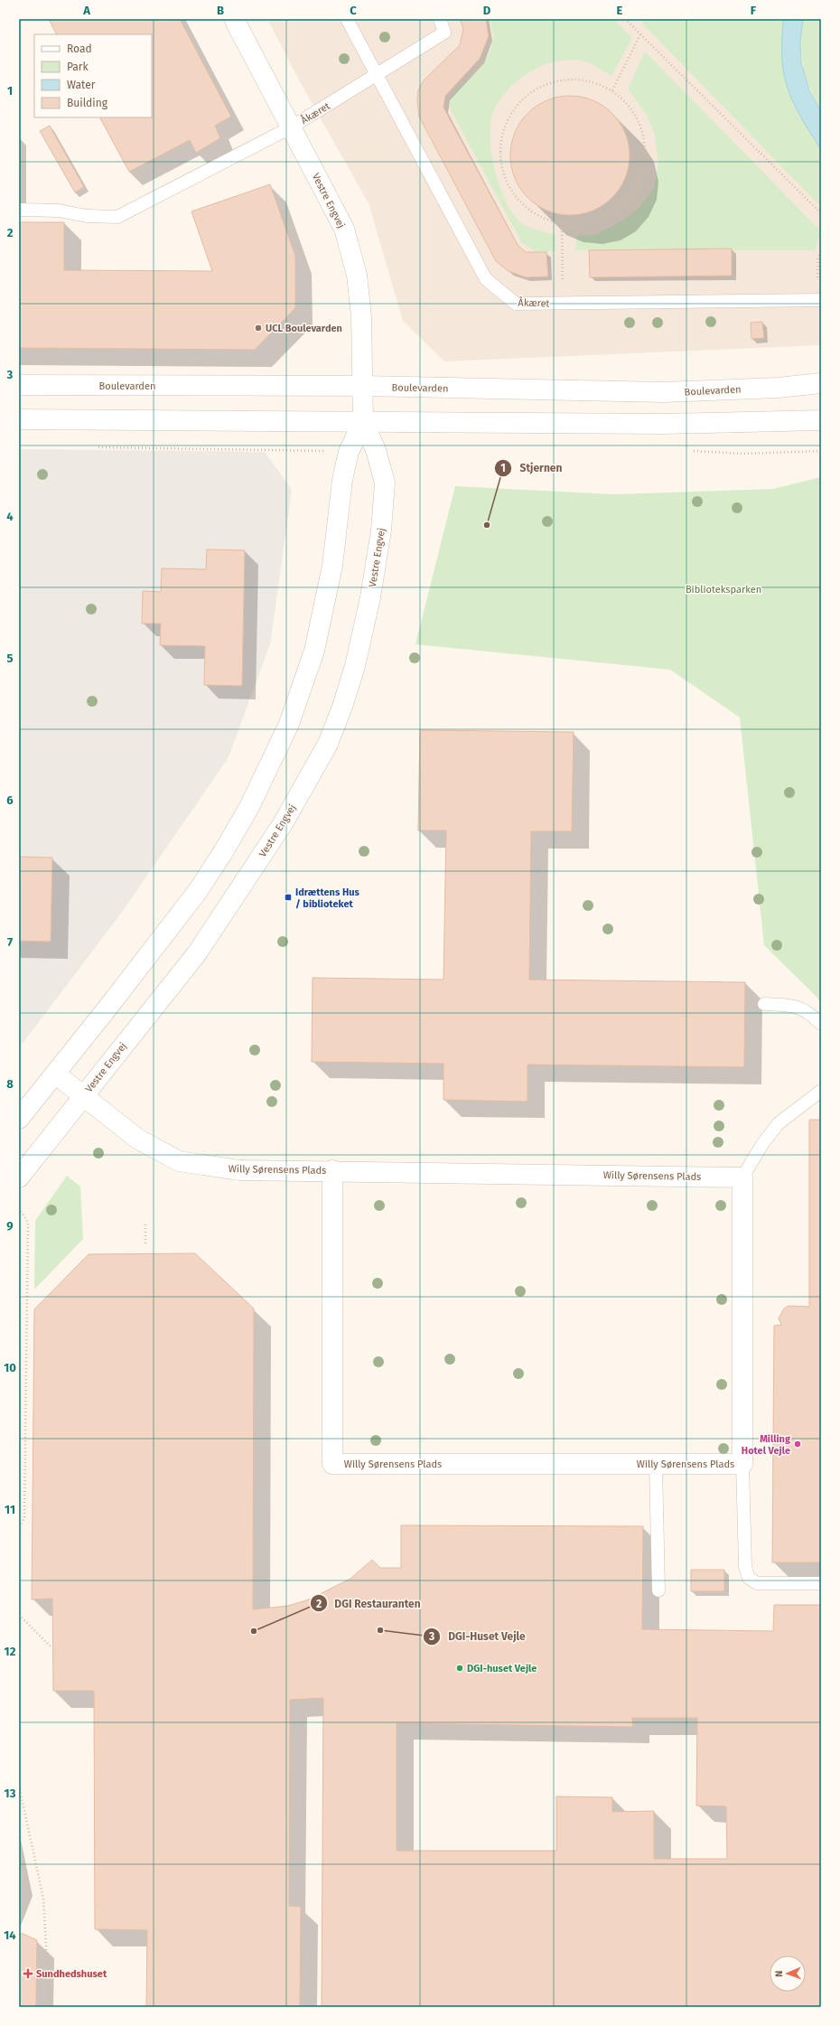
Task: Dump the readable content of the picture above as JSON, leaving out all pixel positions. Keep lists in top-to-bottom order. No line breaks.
{"streets":{"street":["Vestre Engvej","Boulevarden","Willy Sørensens Plads"],"lane":["Åkæret"]},"crossings":[["Åkæret","Vestre Engvej"],["Vestre Engvej","Boulevarden"],["Vestre Engvej","Willy Sørensens Plads"]],"parks":["Biblioteksparken"],"places":{"other":["UCL Boulevarden","Stjernen","Milling Hotel Vejle","DGI-Huset Vejle","DGI Restauranten","DGI-huset Vejle"],"transit":["Idrættens Hus / biblioteket"],"health":["Sundhedshuset"]},"legend":["Road","Park","Water","Building"],"north":"left","grid":{"columns":["A","B","C","D","E","F"],"rows":["1","2","3","4","5","6","7","8","9","10","11","12","13","14"]}}
